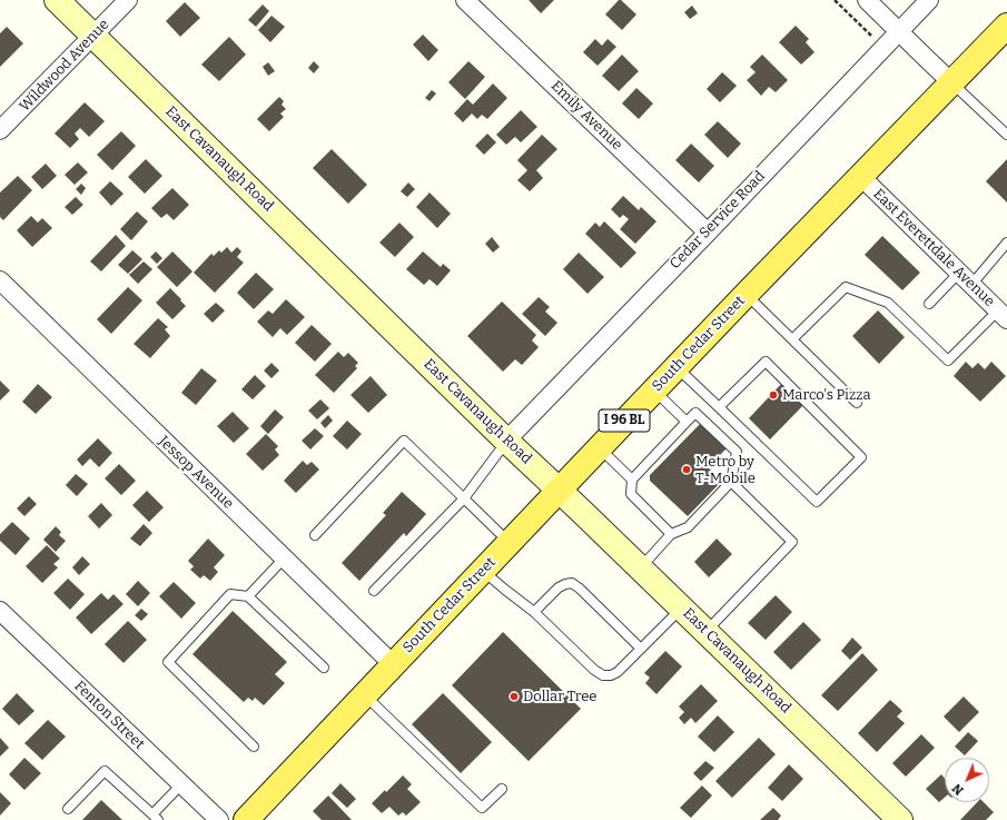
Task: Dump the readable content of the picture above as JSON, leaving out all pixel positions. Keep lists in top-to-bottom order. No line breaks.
{"streets":{"main road":["South Cedar Street","I 96 BL"],"street":["Wildwood Avenue","Emily Avenue","East Cavanaugh Road","Cedar Service Road","East Everettdale Avenue","Jessop Avenue","Fenton Street"]},"crossings":[["Wildwood Avenue","East Cavanaugh Road"],["Emily Avenue","Cedar Service Road"],["East Cavanaugh Road","Cedar Service Road"],["East Cavanaugh Road","South Cedar Street"],["East Everettdale Avenue","South Cedar Street"],["South Cedar Street","Jessop Avenue"]],"places":["Marco's Pizza","Metro by T-Mobile","Dollar Tree"],"north":"bottom left"}
